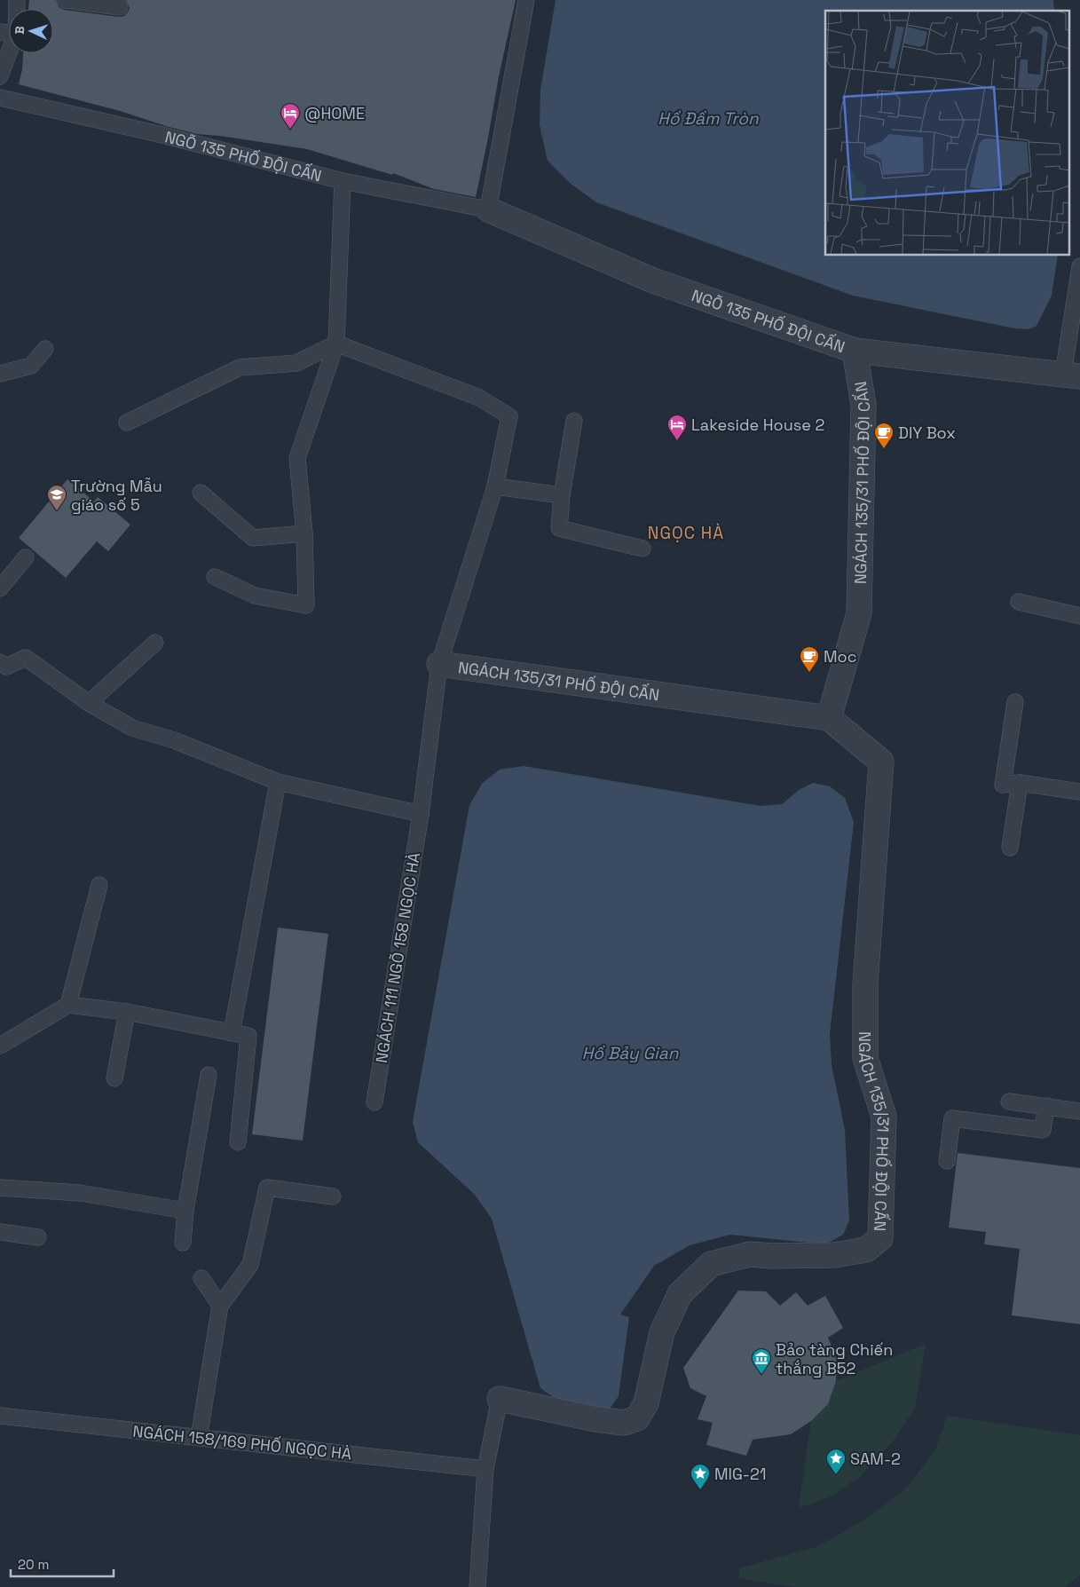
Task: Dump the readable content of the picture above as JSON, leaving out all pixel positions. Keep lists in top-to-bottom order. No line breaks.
{"streets":{"street":["NGÕ 135 PHỐ ĐỘI CẤN","NGÁCH 135/31 PHỐ ĐỘI CẤN"],"lane":["NGÁCH 111 NGÕ 158 NGỌC HÀ","NGÁCH 158/169 PHỐ NGỌC HÀ"]},"crossings":[["NGÕ 135 PHỐ ĐỘI CẤN","NGÁCH 135/31 PHỐ ĐỘI CẤN"],["NGÁCH 135/31 PHỐ ĐỘI CẤN","NGÁCH 111 NGÕ 158 NGỌC HÀ"]],"districts":["NGỌC HÀ"],"water":["Hồ Đầm Tròn","Hồ Bảy Gian"],"places":{"hotel":["@HOME","Lakeside House 2"],"cafe":["DIY Box","Moc"],"school or university":["Trường Mẫu giáo số 5"],"museum":["Bảo tàng Chiến thắng B52"],"place":["SAM-2","MIG-21"]},"scale_bar":"20 m","north":"left"}
